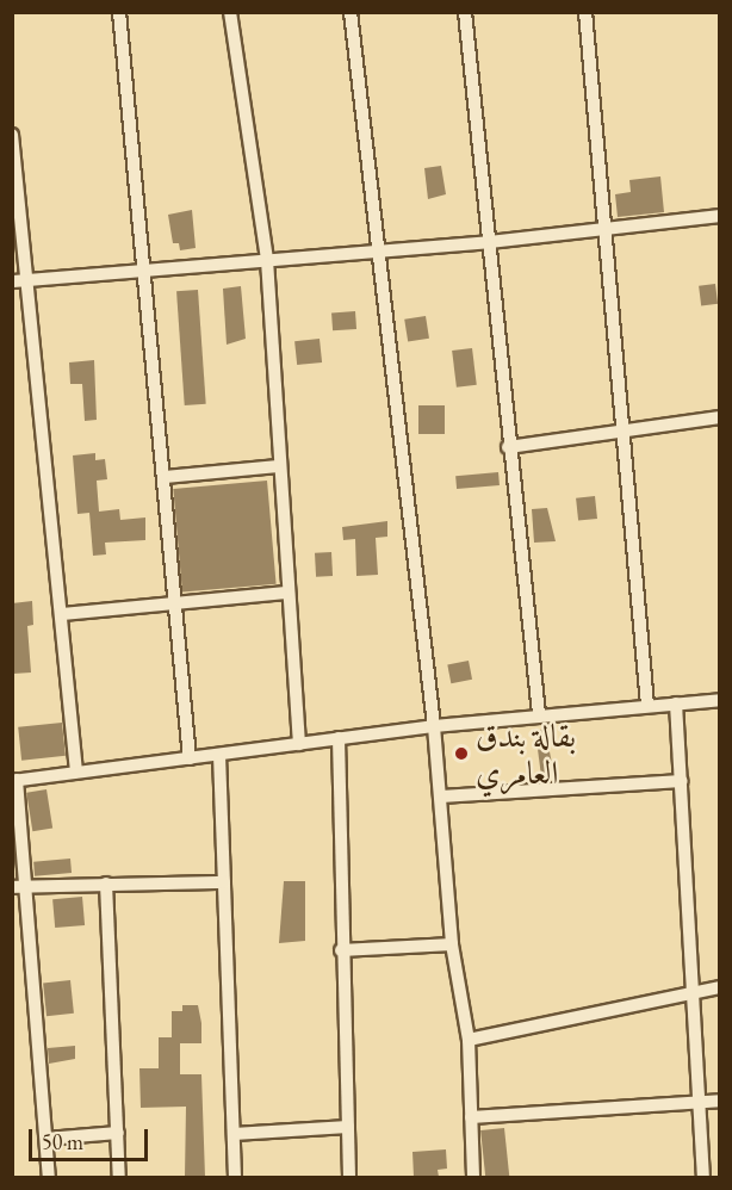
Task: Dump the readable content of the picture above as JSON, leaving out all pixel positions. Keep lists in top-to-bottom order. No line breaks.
{"places":["بقالة بندق العامري"],"scale_bar":"50 m"}
